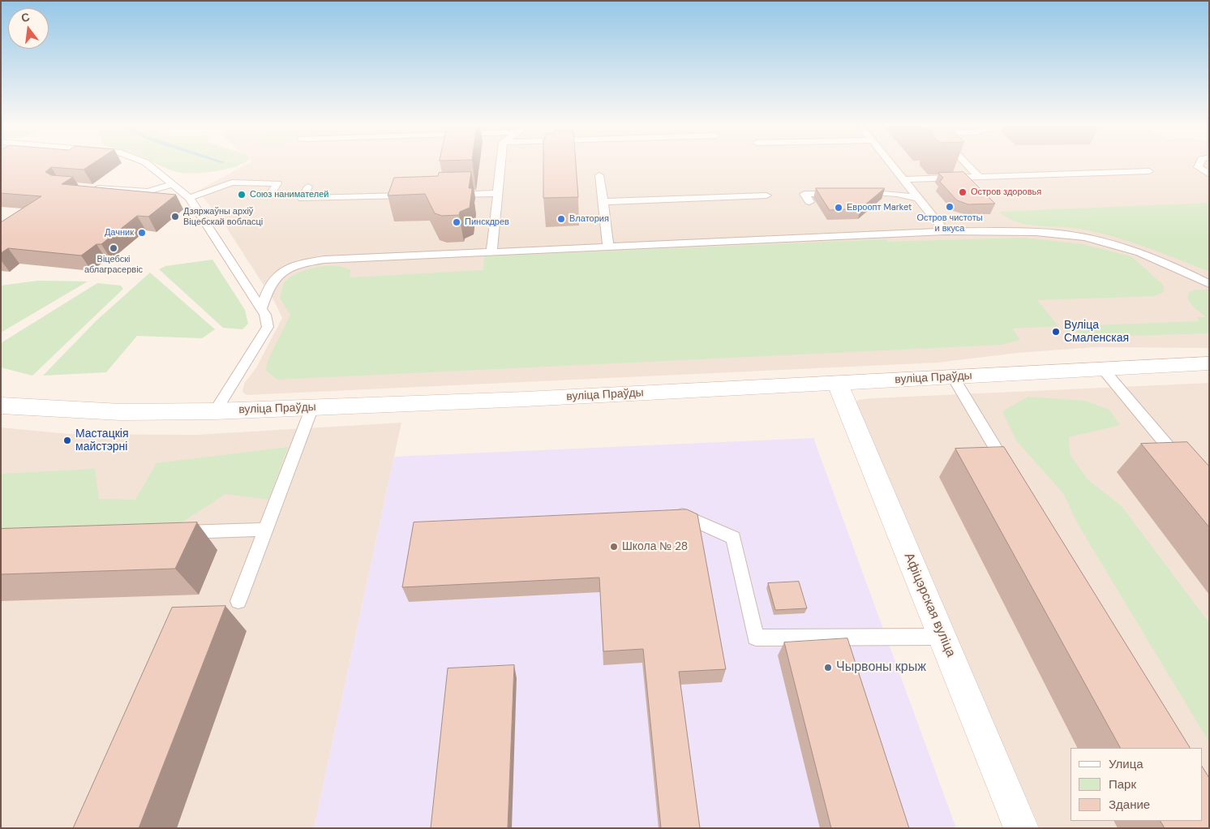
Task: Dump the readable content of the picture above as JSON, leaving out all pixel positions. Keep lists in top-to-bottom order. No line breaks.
{"streets":{"main road":["вуліца Праўды","Афіцэрская вуліца"]},"crossings":[["вуліца Праўды","Афіцэрская вуліца"]],"places":["Остров здоровья","Союз нанимателей","Остров чистоты и вкуса","Евроопт Market","Дзяржаўны архіў Віцебскай вобласці","Влатория","Пинскдрев","Дачник","Віцебскі аблаграсервіс","Вуліца Смаленская","Мастацкія майстэрні","Школа № 28","Чырвоны крыж"],"legend":["Улица","Парк","Здание"],"north":"top"}
